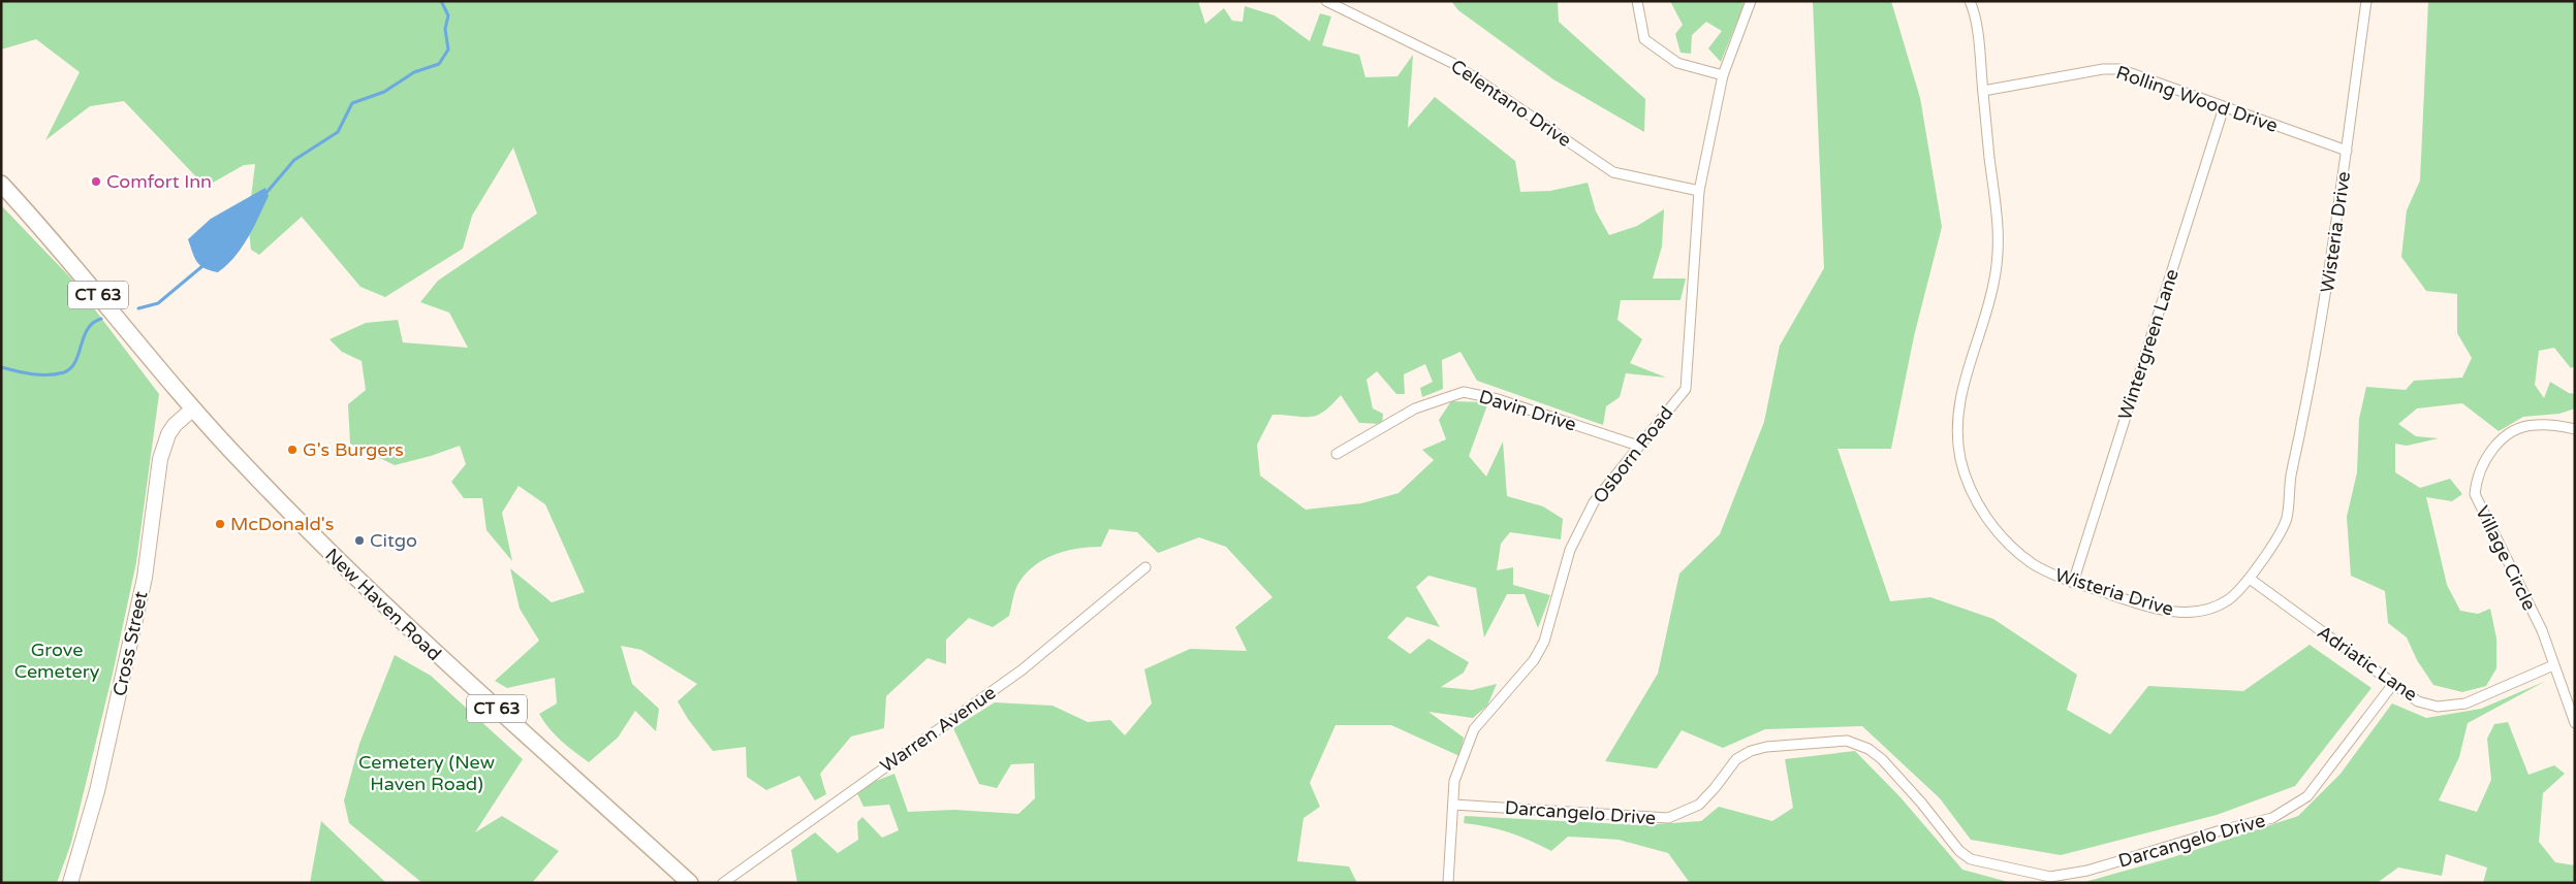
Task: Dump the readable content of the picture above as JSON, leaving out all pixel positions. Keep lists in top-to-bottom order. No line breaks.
{"streets":{"main road":["CT 63","New Haven Road"],"street":["Rolling Wood Drive","Celentano Drive","Wisteria Drive","Wintergreen Lane","Davin Drive","Osborn Road","Village Circle","Cross Street","Adriatic Lane","Warren Avenue","Darcangelo Drive"]},"crossings":[["Rolling Wood Drive","Wisteria Drive"],["Rolling Wood Drive","Wintergreen Lane"],["Celentano Drive","Osborn Road"],["Wisteria Drive","Wintergreen Lane"],["Wisteria Drive","Adriatic Lane"],["Davin Drive","Osborn Road"],["Osborn Road","Darcangelo Drive"],["Village Circle","Adriatic Lane"],["New Haven Road","Cross Street"],["Adriatic Lane","Darcangelo Drive"]],"parks":["Grove Cemetery","Cemetery (New Haven Road)"],"places":["Comfort Inn","G's Burgers","McDonald's","Citgo"]}
